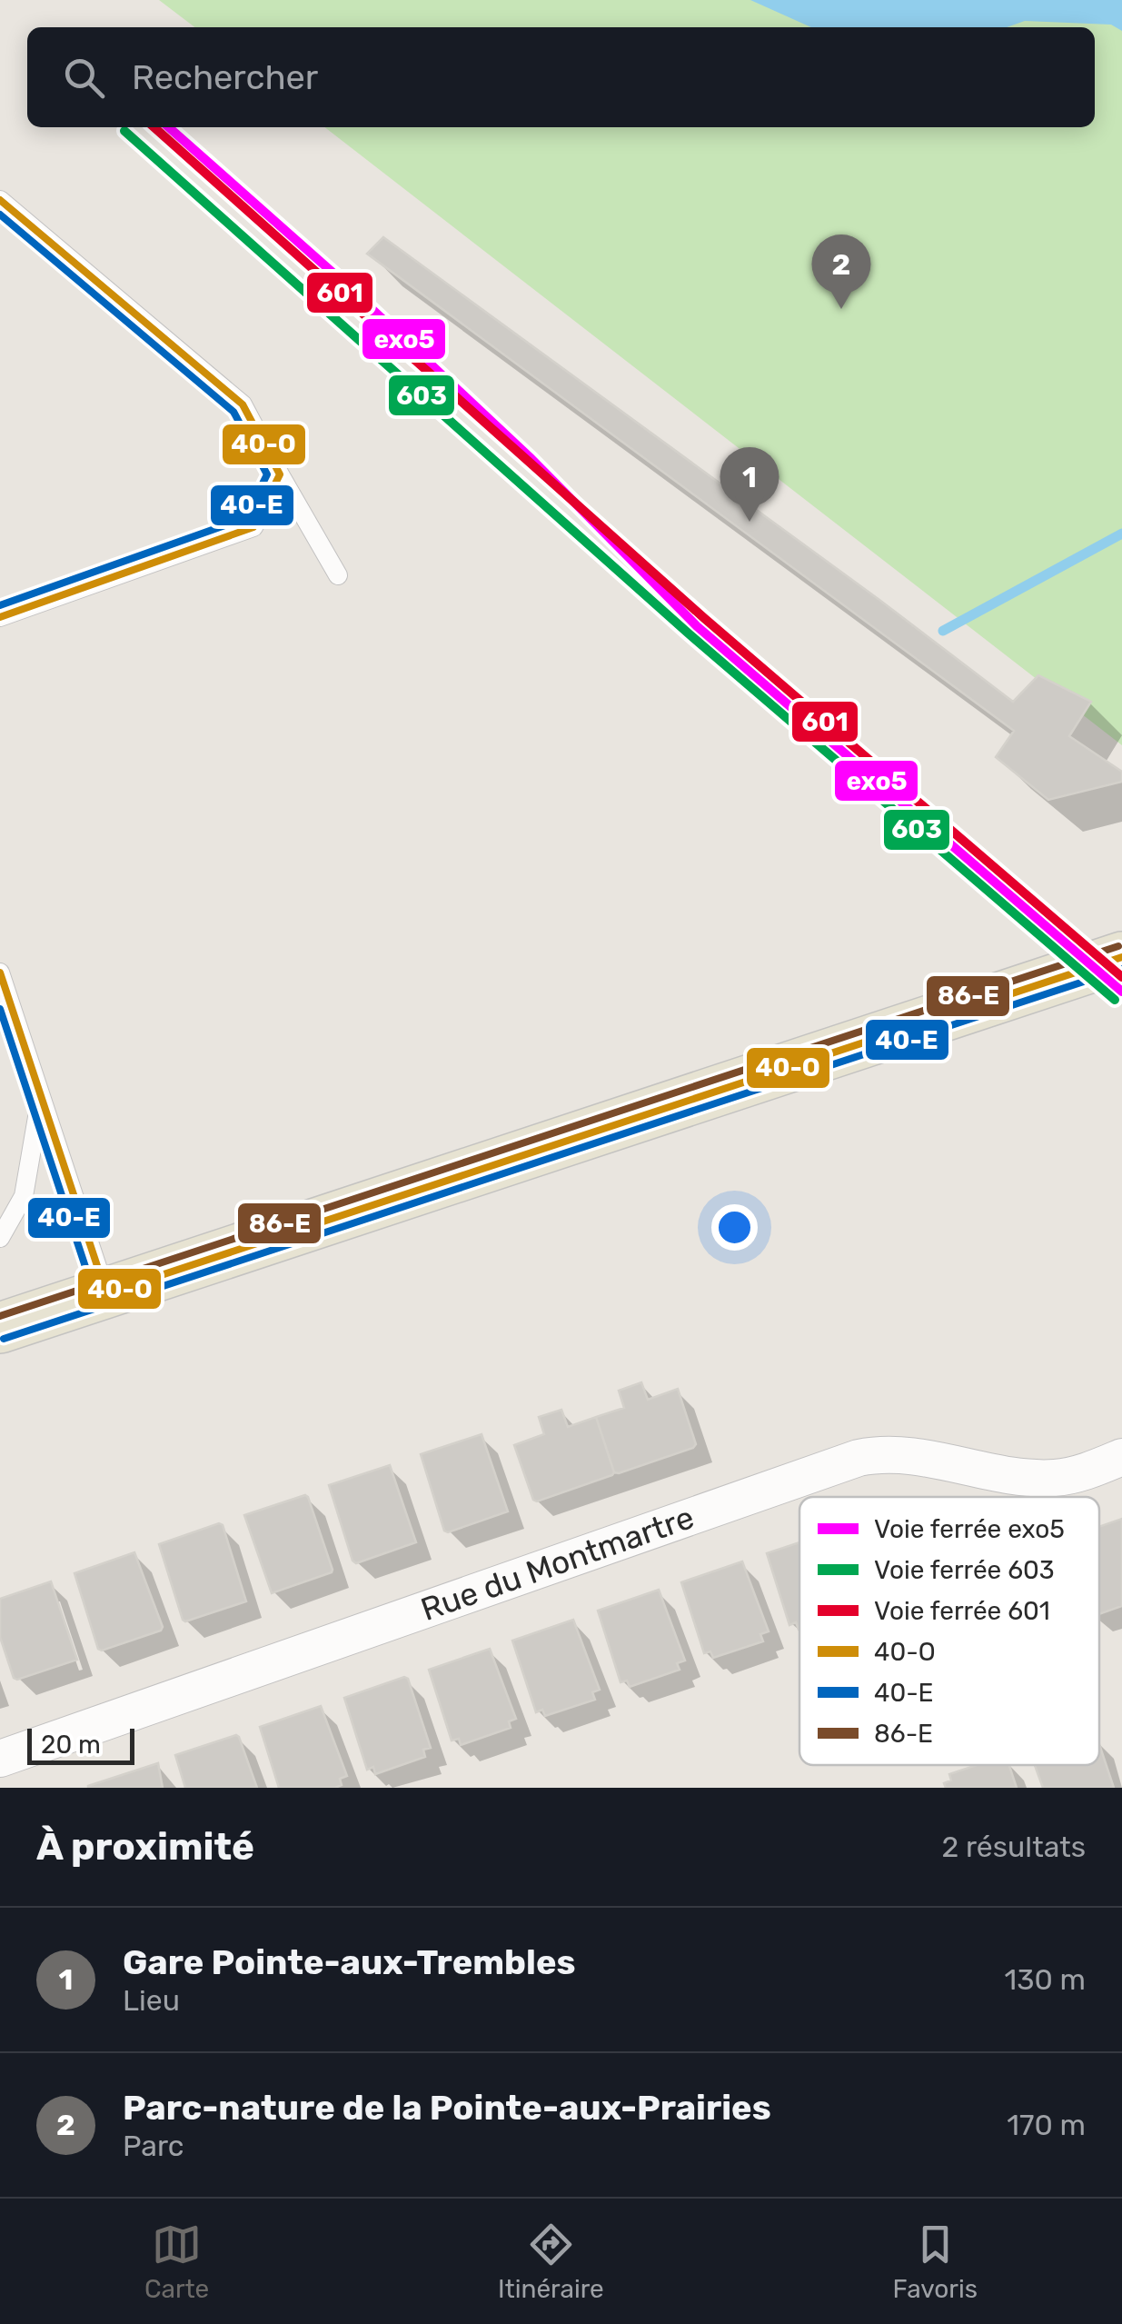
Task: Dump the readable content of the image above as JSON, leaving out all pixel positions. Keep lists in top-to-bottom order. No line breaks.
{"streets":{"street":["Rue du Montmartre"]},"lines":["rail line exo5","rail line 601","rail line 603","transit line 40-O","transit line 40-E","transit line 86-E"],"legend":["Voie ferrée exo5","Voie ferrée 603","Voie ferrée 601","40-O","40-E","86-E"],"scale_bar":"20 m","page":{"search":"Rechercher","pins":["2","1"],"scale":"20 m","heading":["À proximité","2 résultats"],"list":[{"mark":"1","name":"Gare Pointe-aux-Trembles","note":"Lieu","value":"130 m"},{"mark":"2","name":"Parc-nature de la Pointe-aux-Prairies","note":"Parc","value":"170 m"}],"nav":["Carte","Itinéraire","Favoris"]}}
